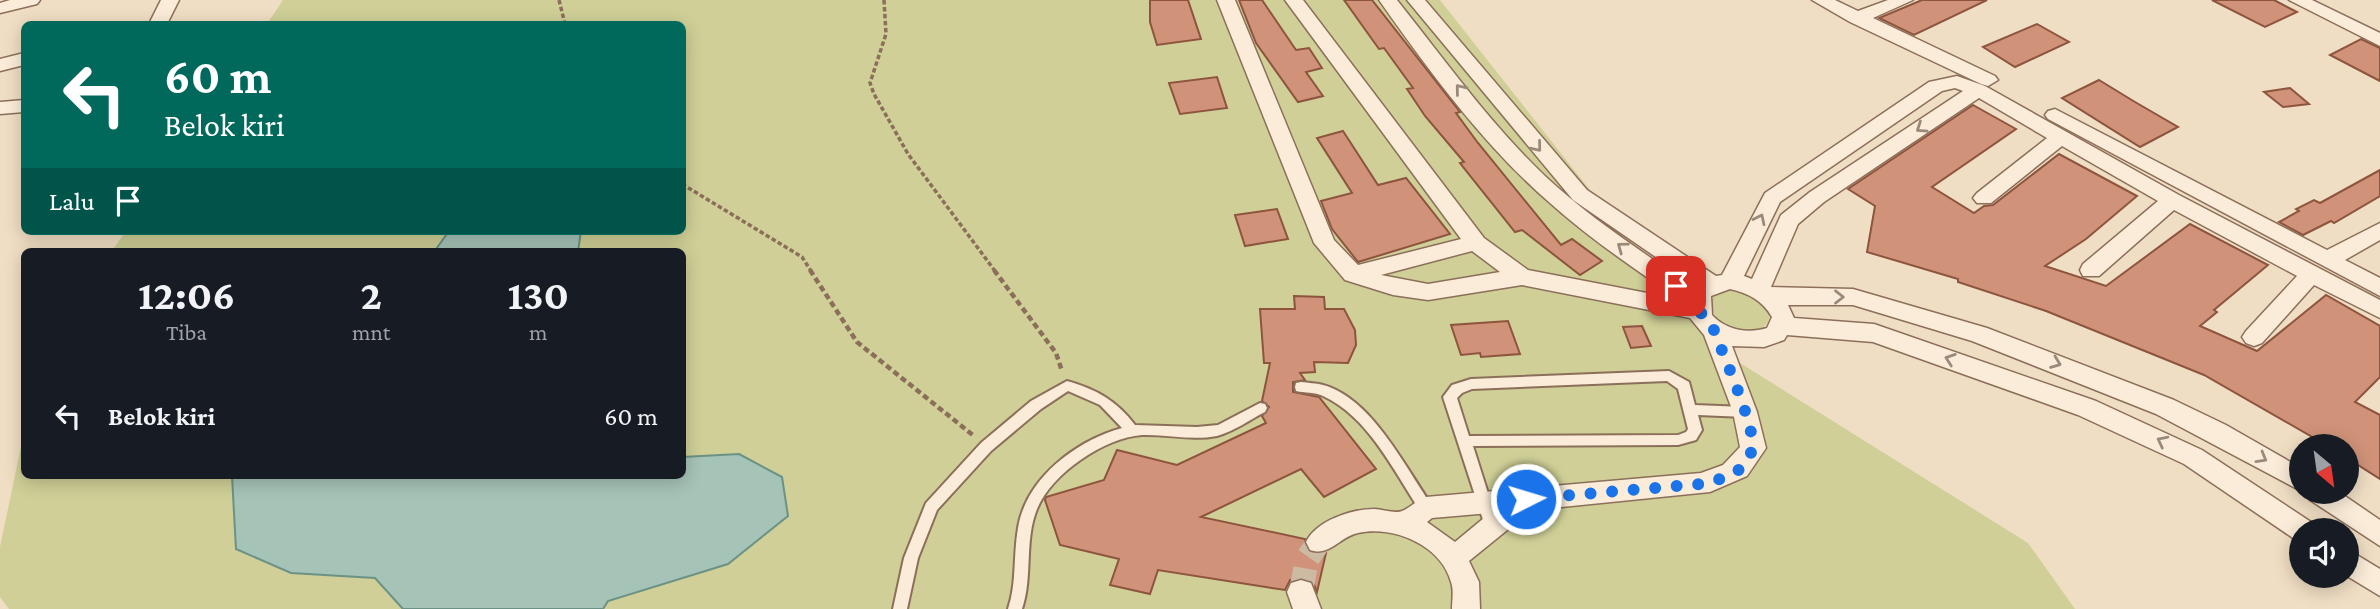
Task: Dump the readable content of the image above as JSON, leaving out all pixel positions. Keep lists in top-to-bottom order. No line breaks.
{"north":"bottom right","page":{"turn":["60 m","Belok kiri"],"then":"Lalu","eta":["12:06","Tiba","2","mnt","130","m"],"list":[{"name":"Belok kiri","value":"60 m"}]}}
